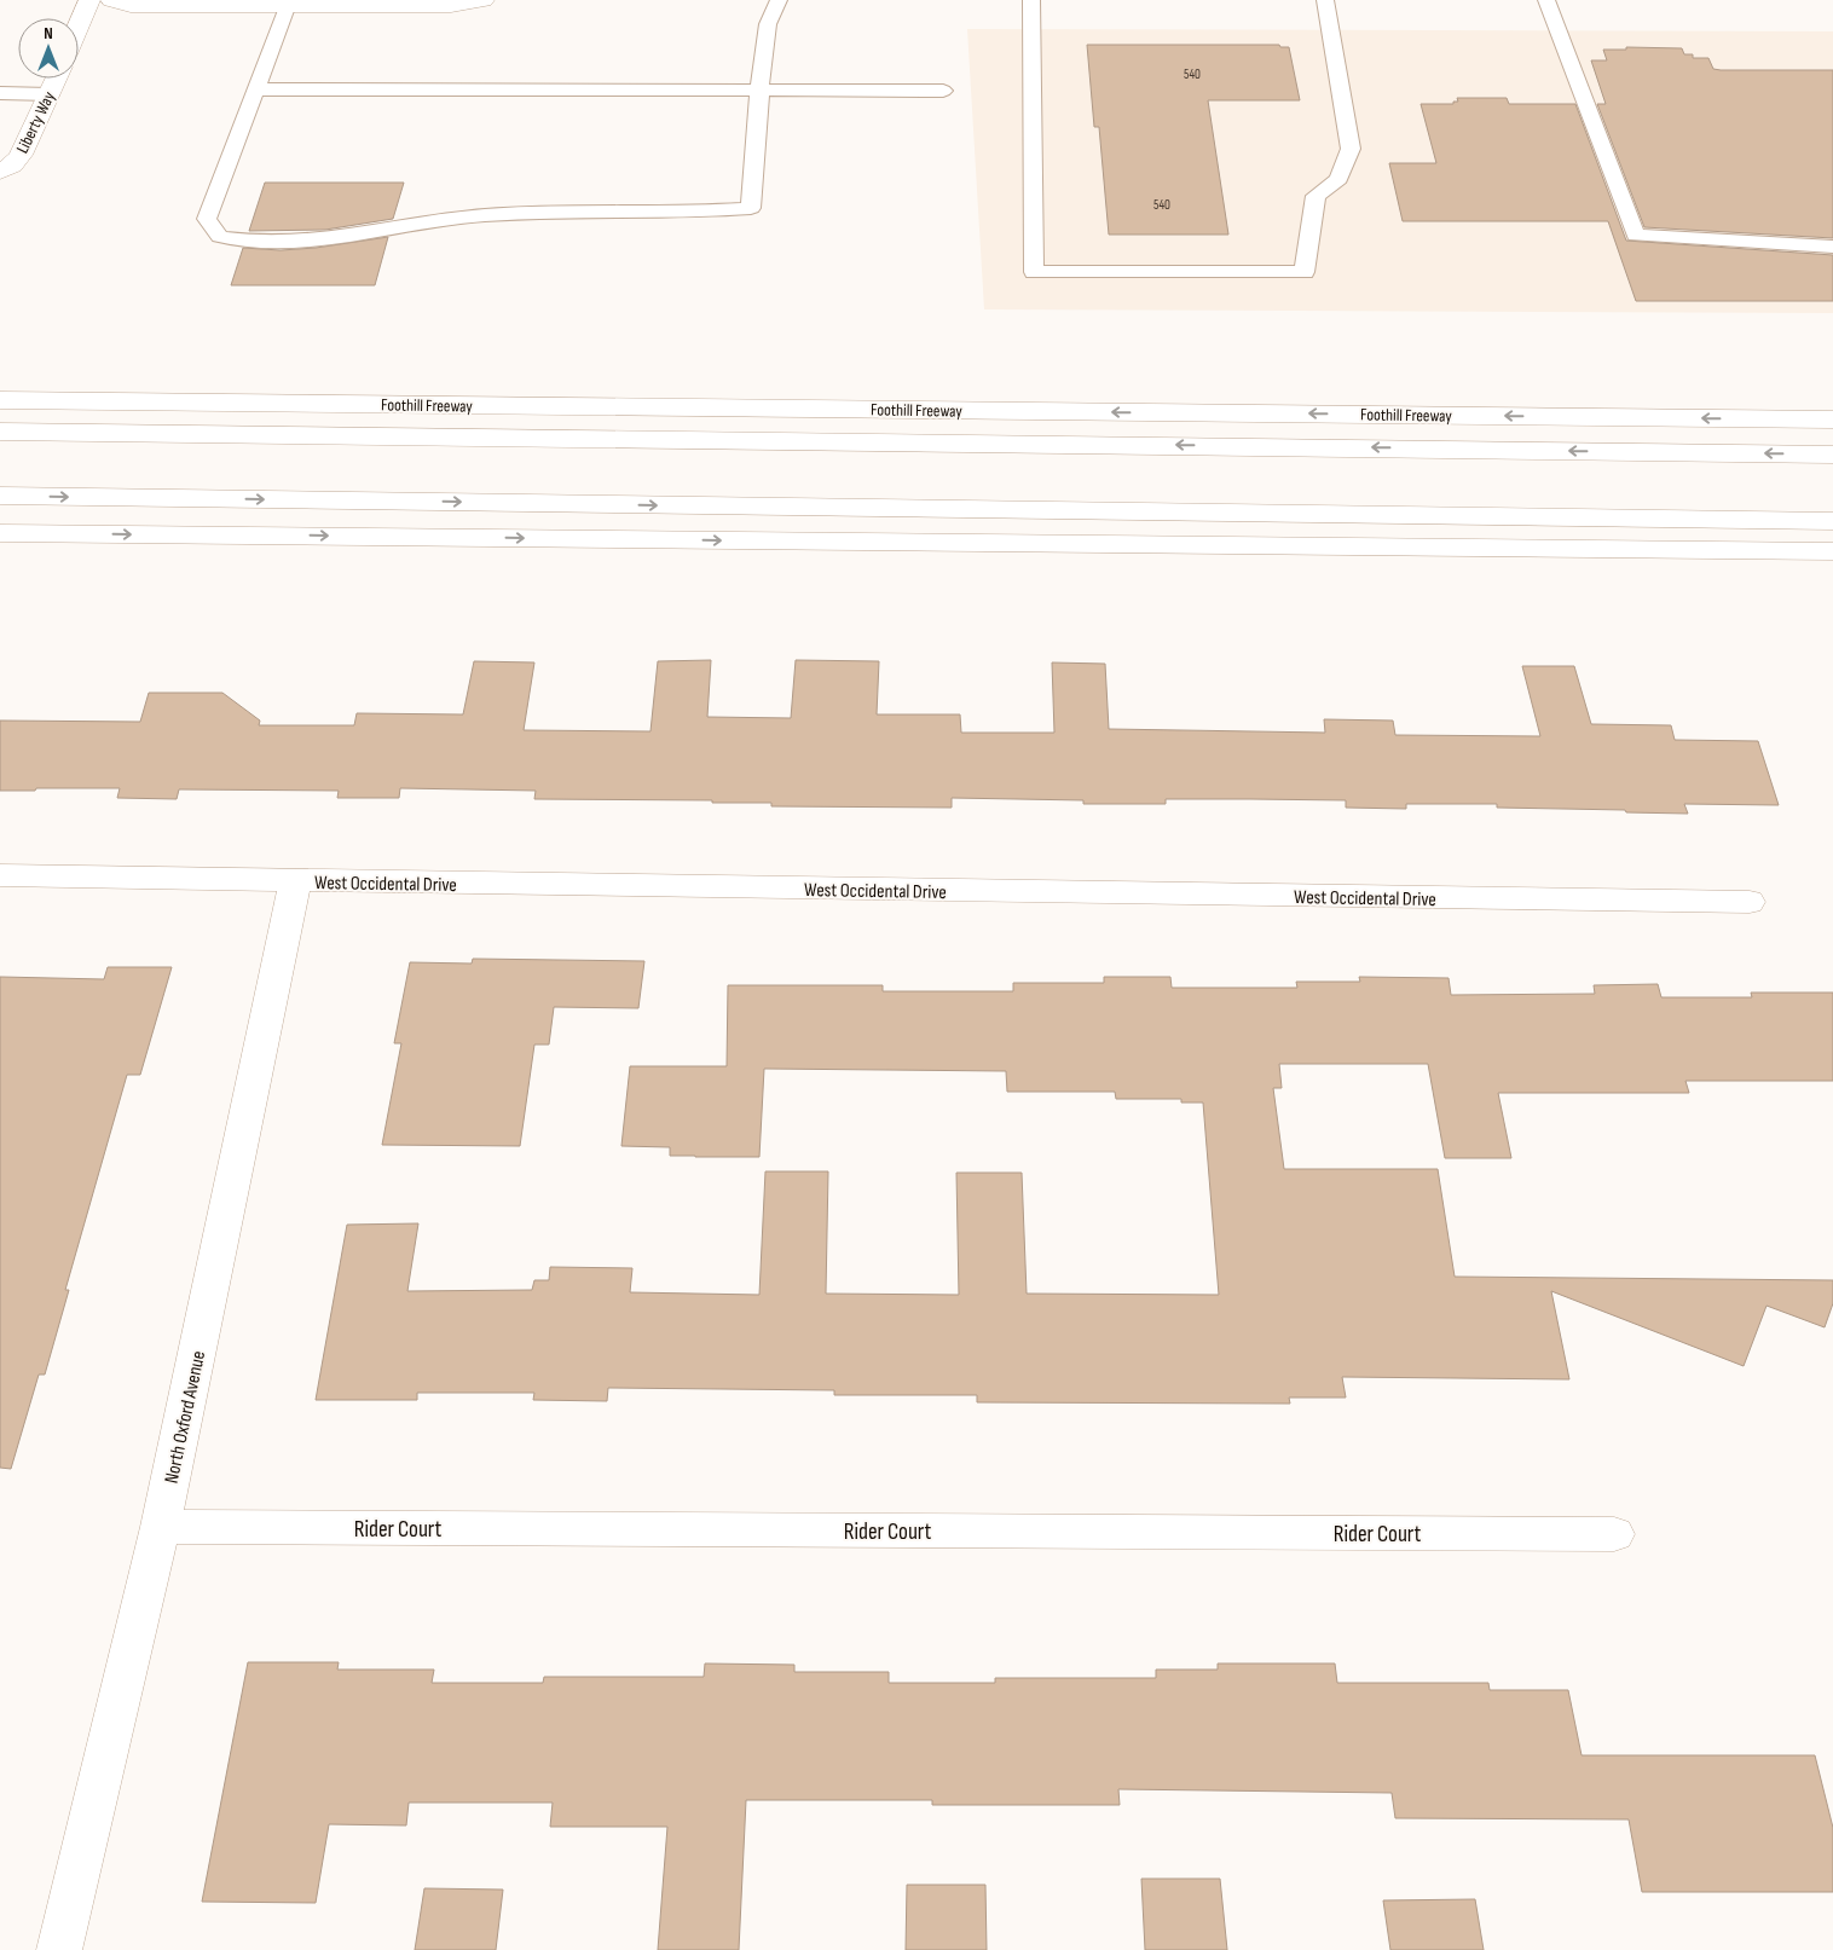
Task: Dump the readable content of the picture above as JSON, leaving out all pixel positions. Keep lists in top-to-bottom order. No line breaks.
{"streets":{"main road":["Liberty Way","Foothill Freeway","West Occidental Drive","North Oxford Avenue","Rider Court"]},"crossings":[["West Occidental Drive","North Oxford Avenue"],["North Oxford Avenue","Rider Court"]],"house_numbers":["540","540"],"north":"top"}
